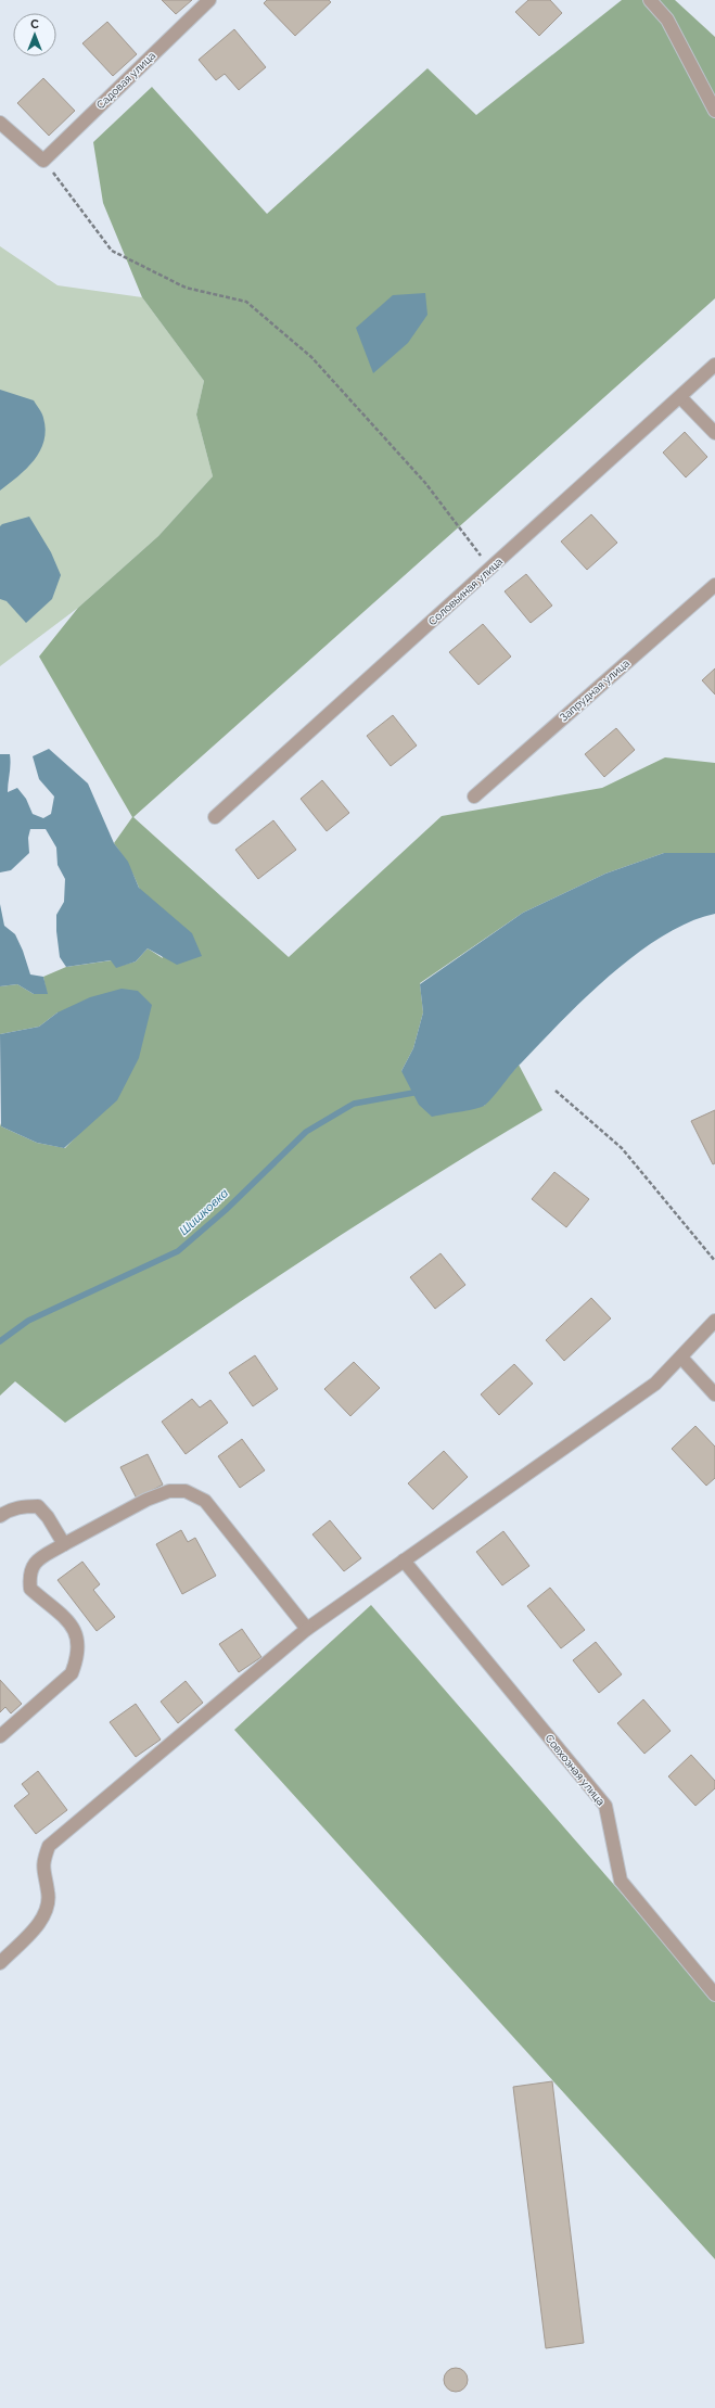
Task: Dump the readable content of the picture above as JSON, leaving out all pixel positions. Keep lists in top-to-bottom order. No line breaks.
{"streets":{"street":["Садовая улица","Соловьиная улица","Запрудная улица","Совхозная улица"]},"water":["Шишковка"],"north":"top"}
